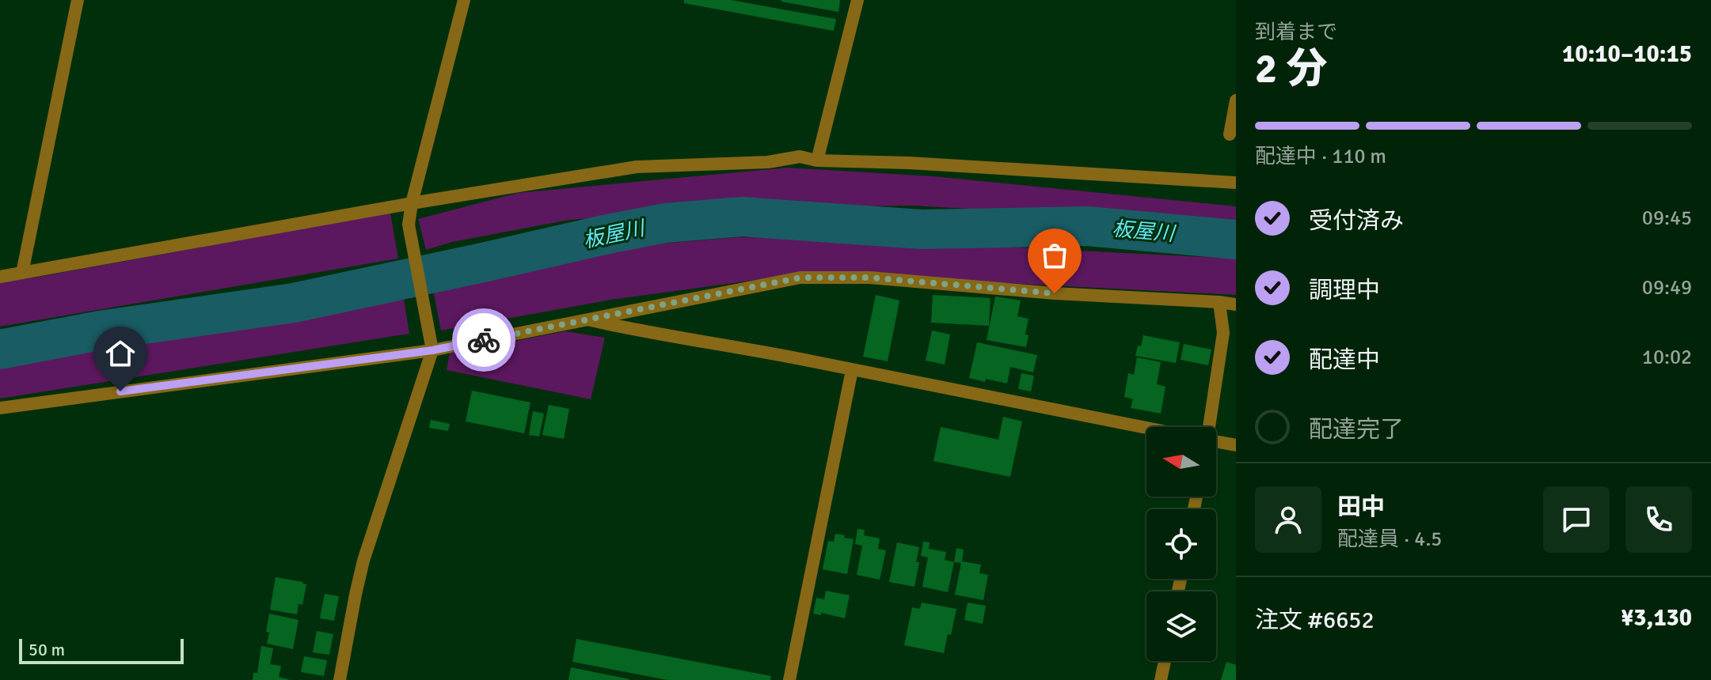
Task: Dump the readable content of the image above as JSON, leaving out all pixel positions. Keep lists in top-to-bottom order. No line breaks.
{"water":["板屋川"],"scale_bar":"50 m","north":"left","page":{"heading":["2 分","到着まで","10:10–10:15"],"panel":["田中","配達員 · 4.5","注文 #6652","¥3,130"],"bar":"配達中 · 110 m","list":[["受付済み","09:45"],["調理中","09:49"],["配達中","10:02"],"配達完了"],"scale":"50 m"}}
